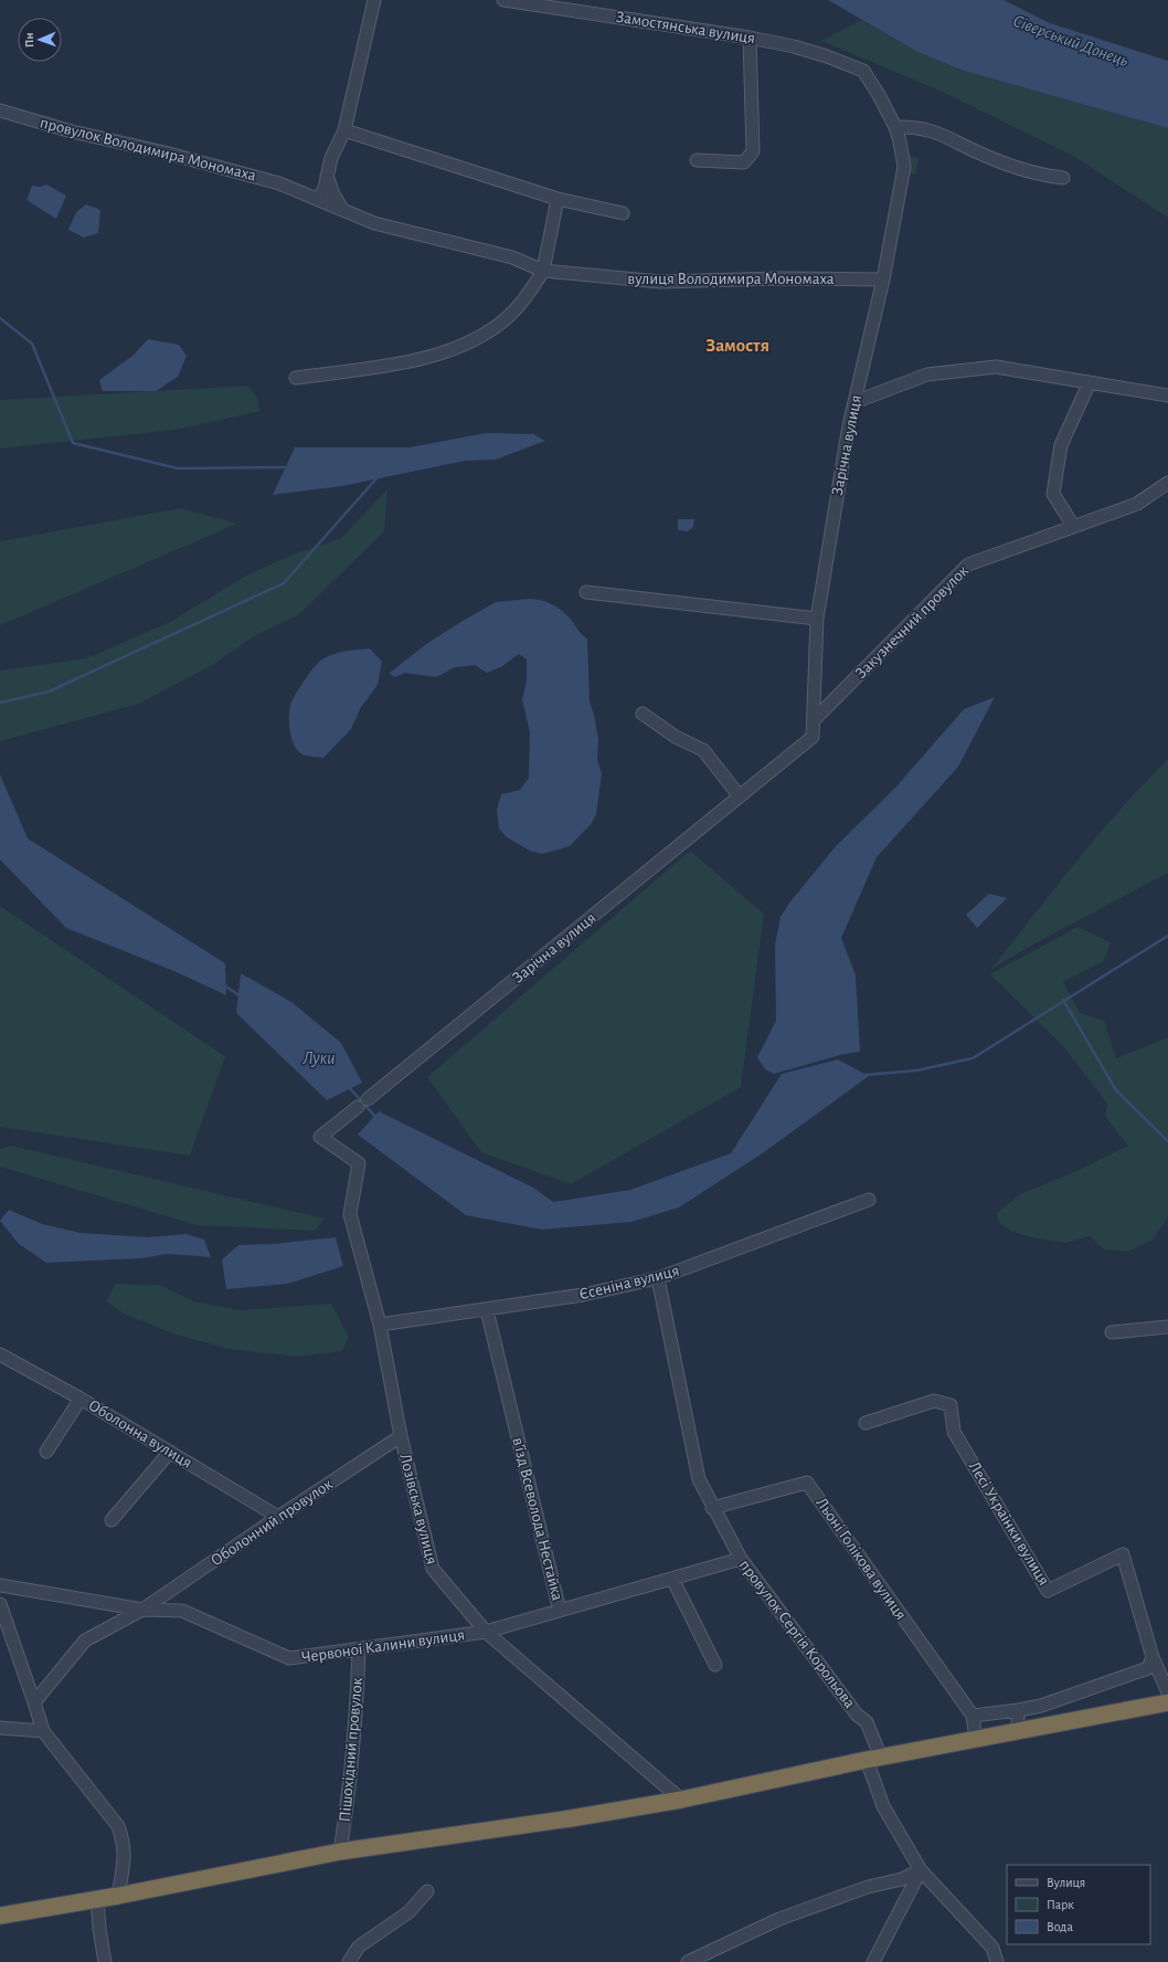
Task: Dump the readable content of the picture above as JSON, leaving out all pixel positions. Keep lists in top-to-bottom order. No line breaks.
{"streets":{"street":["Замостянська вулиця","провулок Володимира Мономаха","вулиця Володимира Мономаха","Зарічна вулиця","Закузнечний провулок","Єсеніна вулиця","Оболонна вулиця","Лозівська вулиця","в’їзд Всеволода Нестайка","Оболонний провулок","Лесі Українки вулиця","Льоні Голікова вулиця","провулок Сергія Корольова","Червоної Калини вулиця","Пішохідний провулок"]},"crossings":[["Замостянська вулиця","Зарічна вулиця"],["провулок Володимира Мономаха","вулиця Володимира Мономаха"],["вулиця Володимира Мономаха","Зарічна вулиця"],["Зарічна вулиця","Закузнечний провулок"],["Зарічна вулиця","Лозівська вулиця"],["Єсеніна вулиця","Лозівська вулиця"],["Єсеніна вулиця","в’їзд Всеволода Нестайка"],["Єсеніна вулиця","провулок Сергія Корольова"],["Оболонна вулиця","Оболонний провулок"],["Лозівська вулиця","Оболонний провулок"],["Лозівська вулиця","Червоної Калини вулиця"],["в’їзд Всеволода Нестайка","Червоної Калини вулиця"],["Оболонний провулок","Червоної Калини вулиця"],["Льоні Голікова вулиця","провулок Сергія Корольова"],["провулок Сергія Корольова","Червоної Калини вулиця"],["Червоної Калини вулиця","Пішохідний провулок"]],"districts":["Замостя"],"water":["Сіверський Донець","Луки"],"legend":["Вулиця","Парк","Вода"],"north":"left"}
